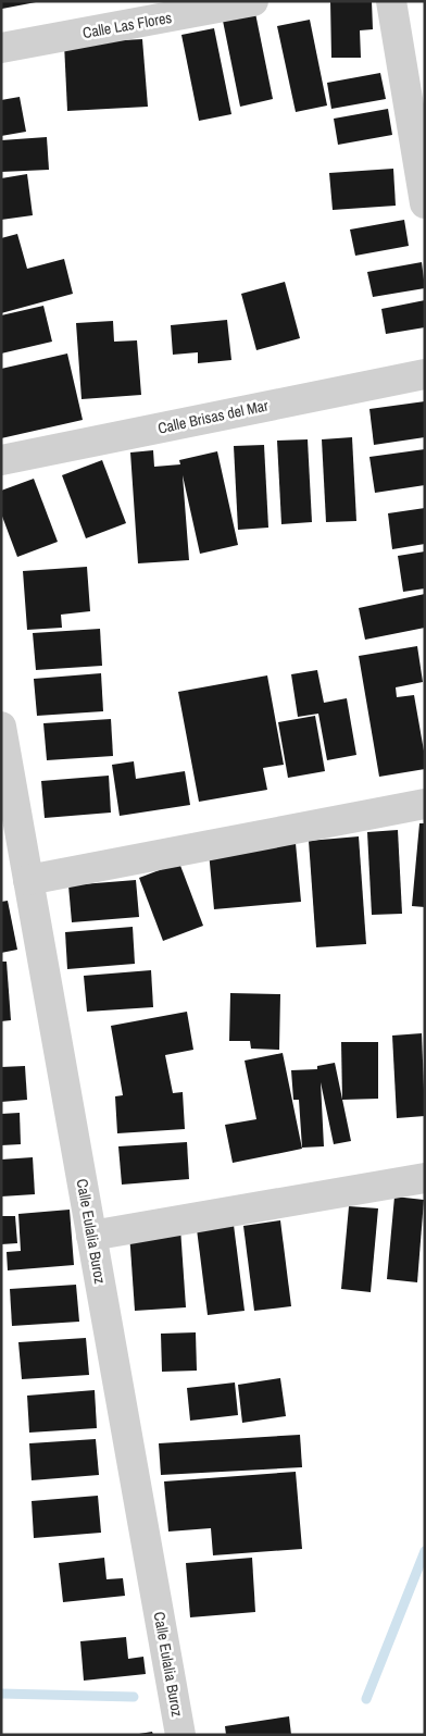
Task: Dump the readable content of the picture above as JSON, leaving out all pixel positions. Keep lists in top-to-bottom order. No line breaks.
{"streets":{"street":["Calle Las Flores","Calle Brisas del Mar","Calle Eulalia Buroz"]}}
